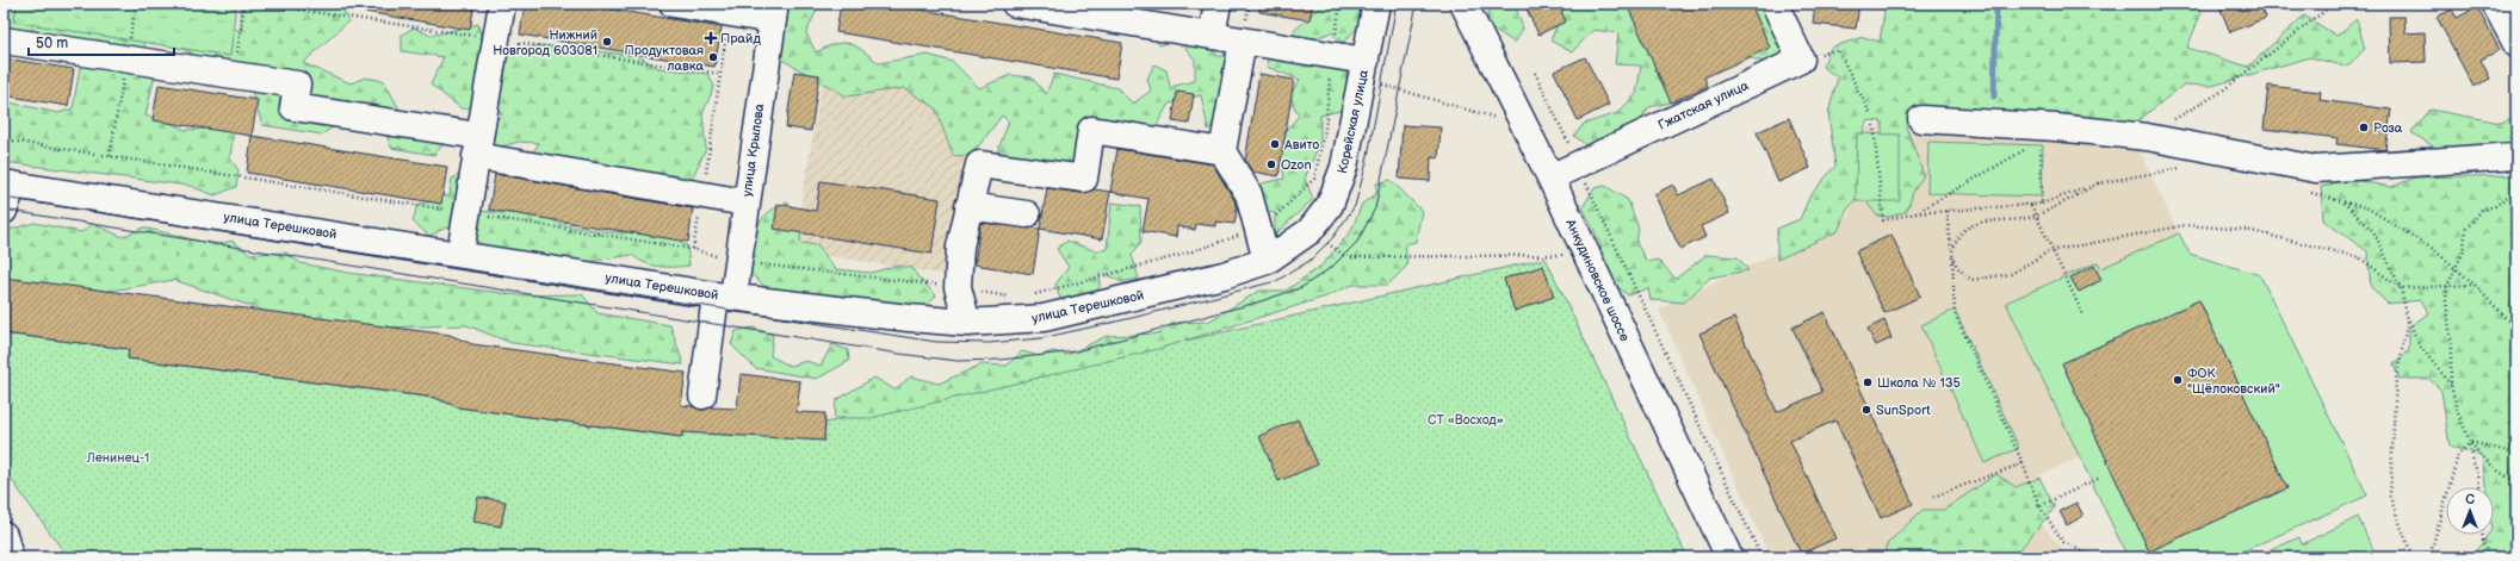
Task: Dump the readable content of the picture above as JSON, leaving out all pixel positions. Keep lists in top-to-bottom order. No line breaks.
{"streets":{"street":["Гжатская улица","Корейская улица","улица Крылова","улица Терешковой","Анкудиновское шоссе"]},"crossings":[["Гжатская улица","Анкудиновское шоссе"],["Корейская улица","улица Терешковой"],["улица Крылова","улица Терешковой"]],"parks":["СТ «Восход»","Ленинец-1"],"places":{"health":["Прайд"],"other":["Нижний Новгород 603081","Продуктовая лавка","Роза","Авито","Ozon","ФОК \"Щёлоковский\"","Школа № 135","SunSport"]},"scale_bar":"50 m","north":"top"}
